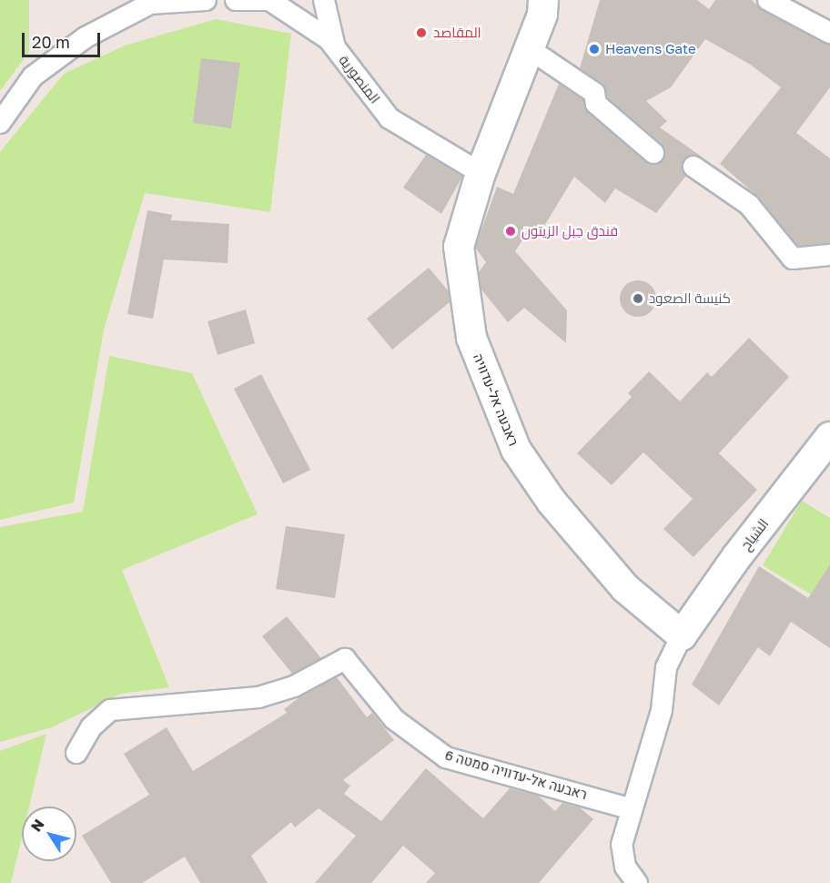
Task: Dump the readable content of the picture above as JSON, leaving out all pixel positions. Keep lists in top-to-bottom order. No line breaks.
{"streets":{"street":["المنصورية","ראבעה אל-עדוויה","الشياح","ראבעה אל-עדוויה סמטה 6"]},"crossings":[["المنصورية","ראבעה אל-עדוויה"],["ראבעה אל-עדוויה","الشياح"]],"places":["المقاصد","Heavens Gate","فندق جبل الزيتون","كنيسة الصعود"],"scale_bar":"20 m","north":"top left"}
